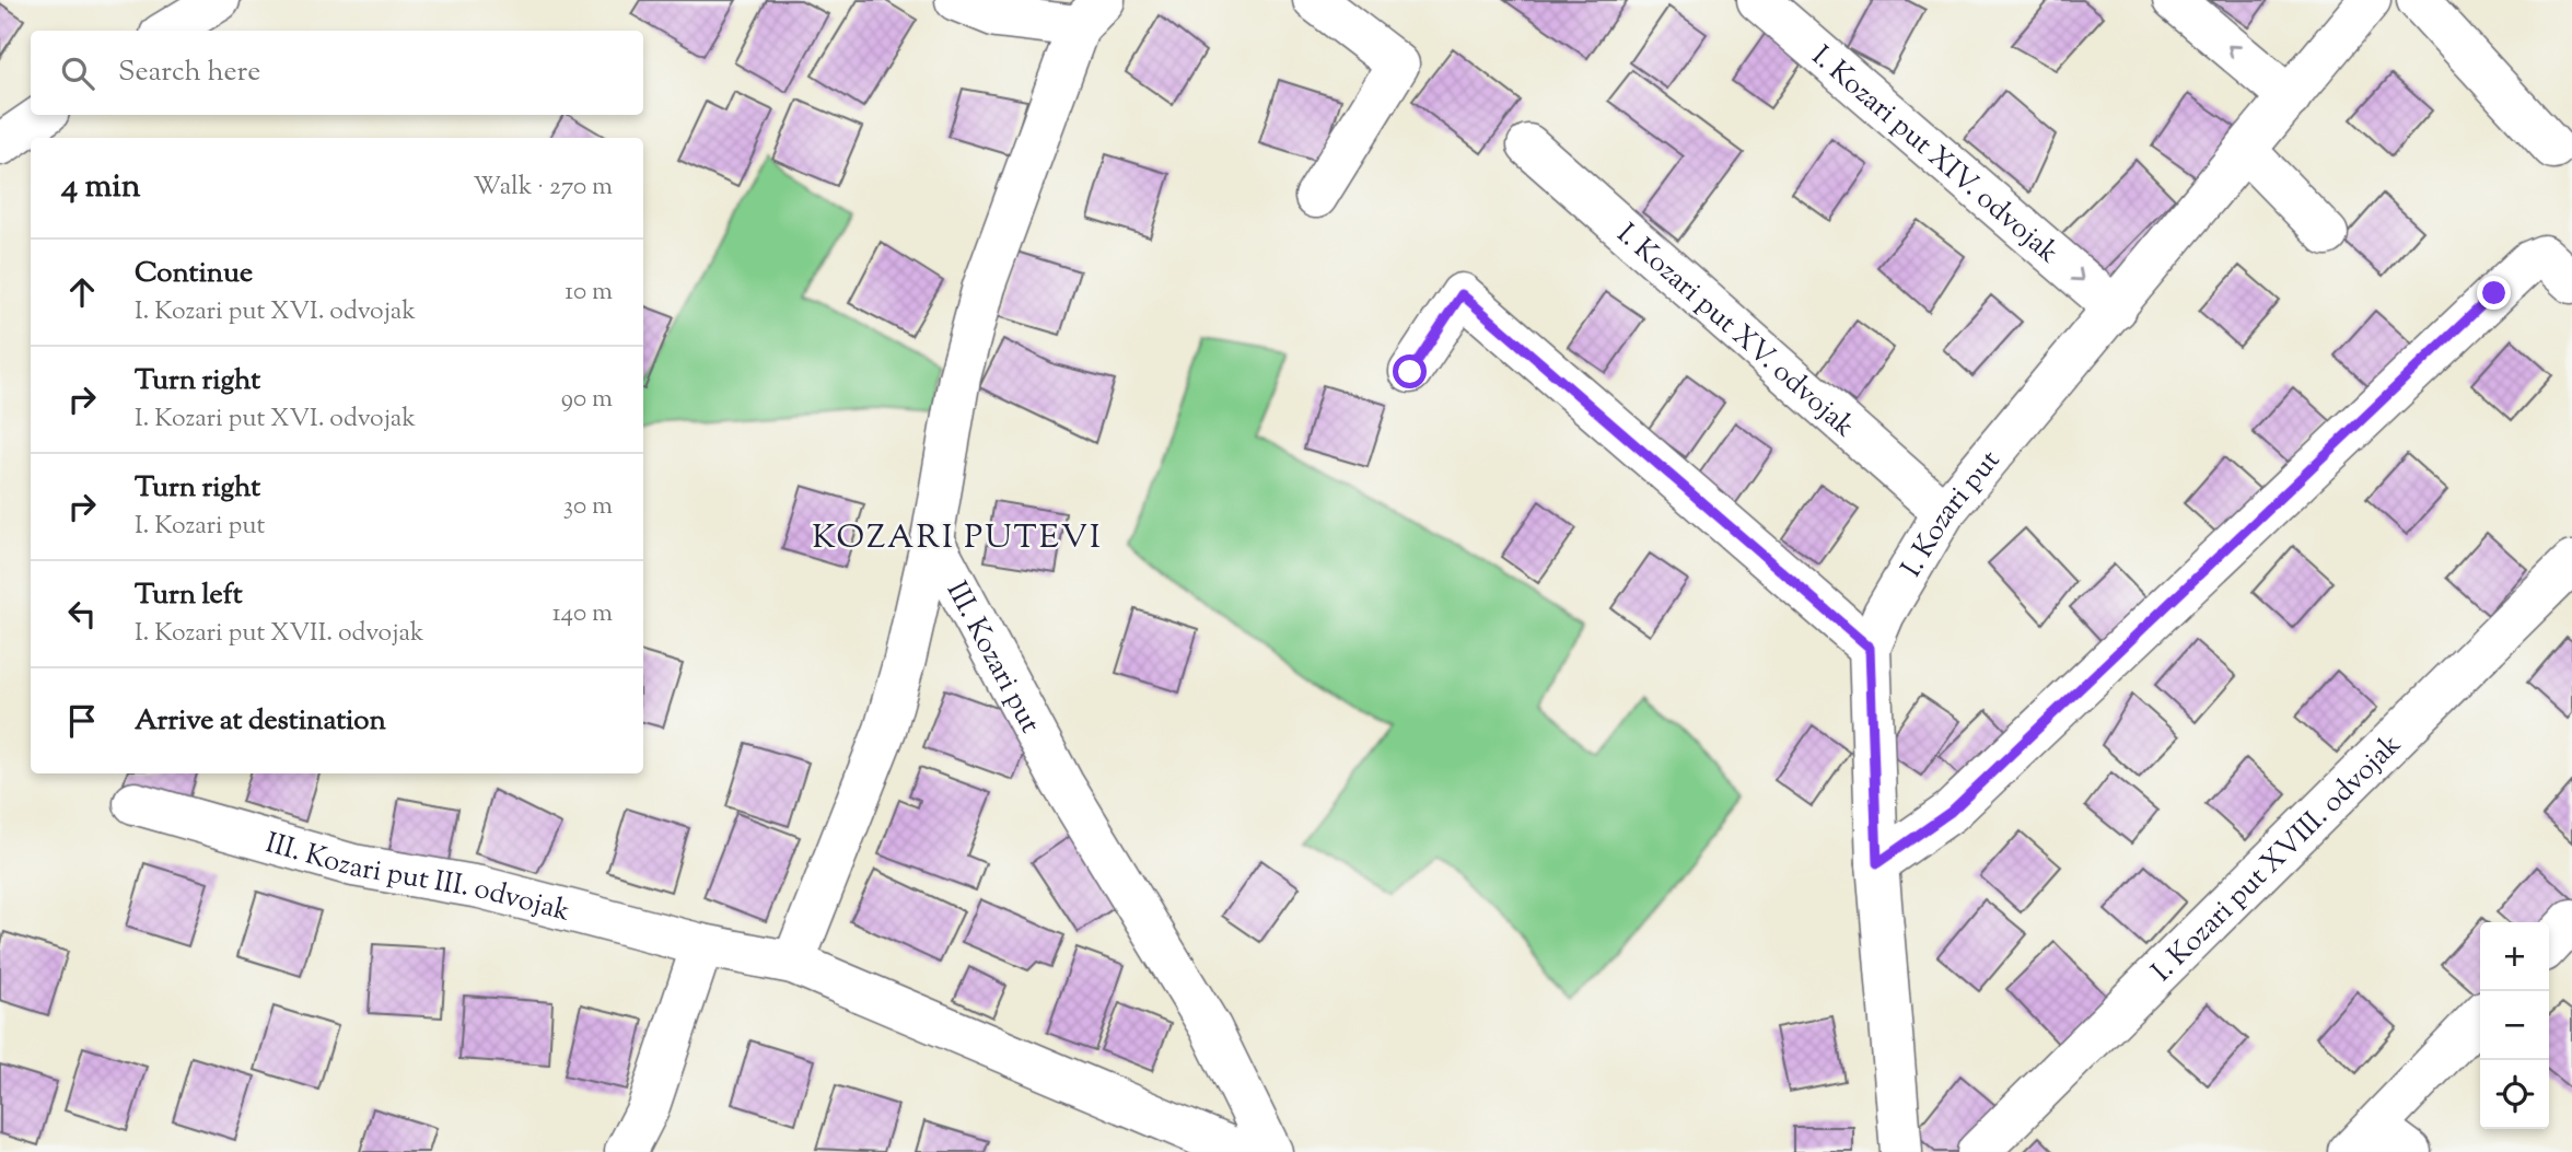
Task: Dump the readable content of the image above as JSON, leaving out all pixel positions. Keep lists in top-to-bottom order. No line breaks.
{"streets":{"street":["I. Kozari put XIV. odvojak","I. Kozari put XV. odvojak","I. Kozari put","III. Kozari put","I. Kozari put XVIII. odvojak","III. Kozari put III. odvojak"]},"crossings":[["I. Kozari put XIV. odvojak","I. Kozari put"],["I. Kozari put XV. odvojak","I. Kozari put"]],"districts":["KOZARI PUTEVI"],"page":{"search":"Search here","heading":["4 min","Walk · 270 m"],"list":[["Continue","I. Kozari put XVI. odvojak","10 m"],["Turn right","I. Kozari put XVI. odvojak","90 m"],["Turn right","I. Kozari put","30 m"],["Turn left","I. Kozari put XVII. odvojak","140 m"],"Arrive at destination"],"map_buttons":["+","−"]}}
